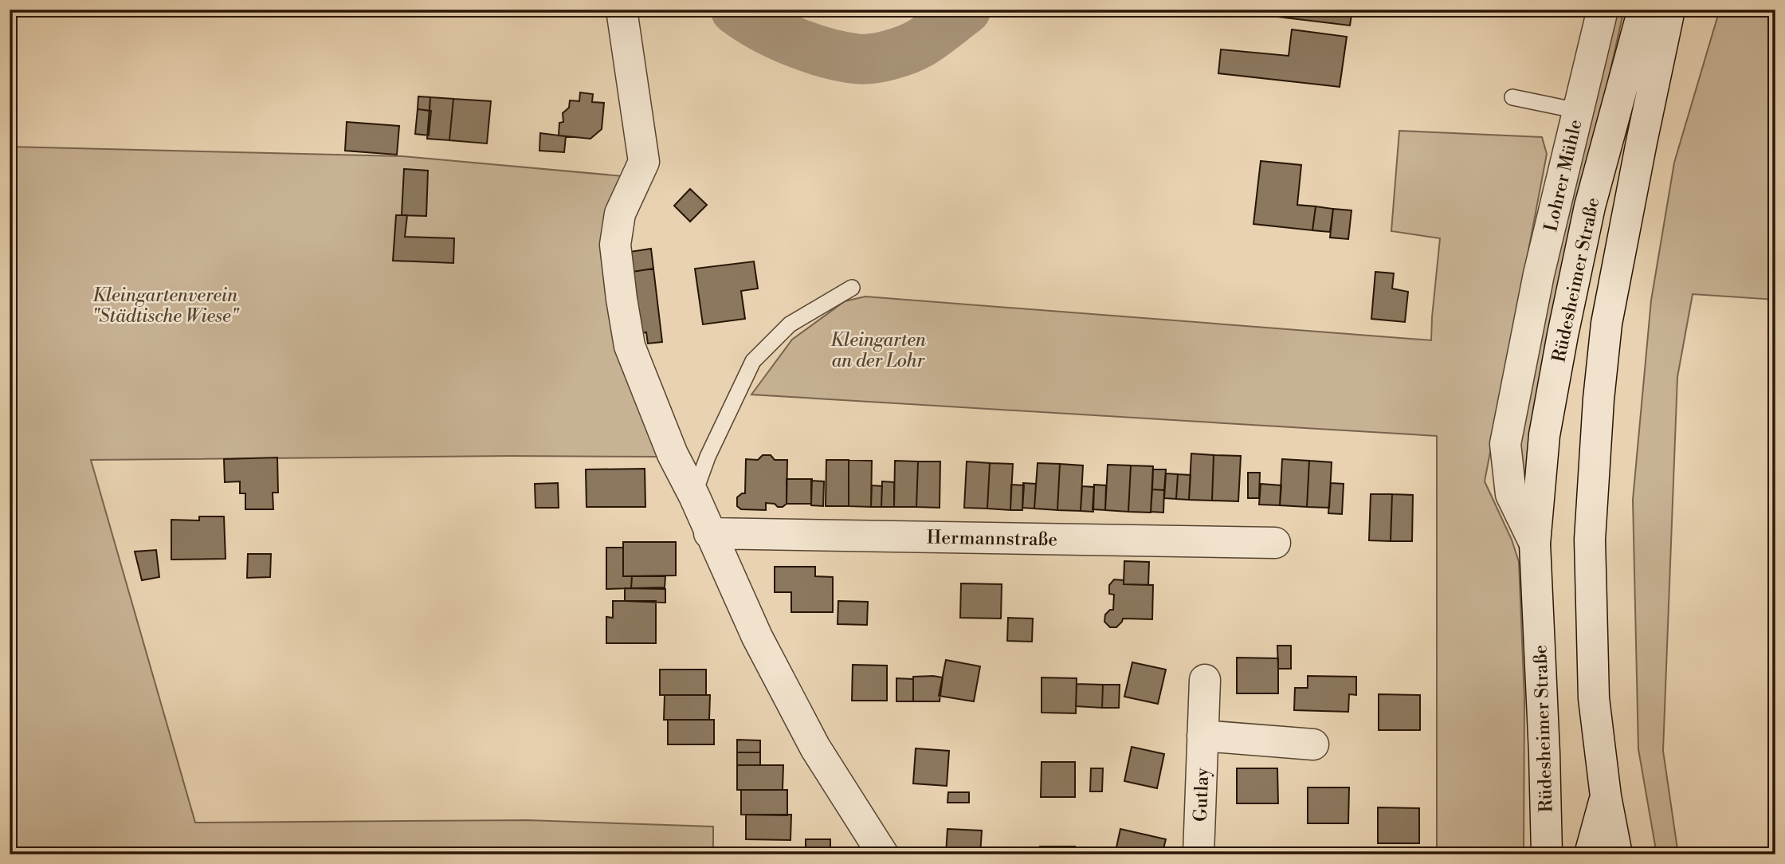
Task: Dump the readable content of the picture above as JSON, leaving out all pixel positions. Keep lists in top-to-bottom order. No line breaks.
{"streets":{"street":["Lohrer Mühle","Rüdesheimer Straße","Hermannstraße","Gutlay"]},"crossings":[["Lohrer Mühle","Rüdesheimer Straße"]],"parks":["Kleingartenverein \"Städtische Wiese\"","Kleingarten an der Lohr"]}
